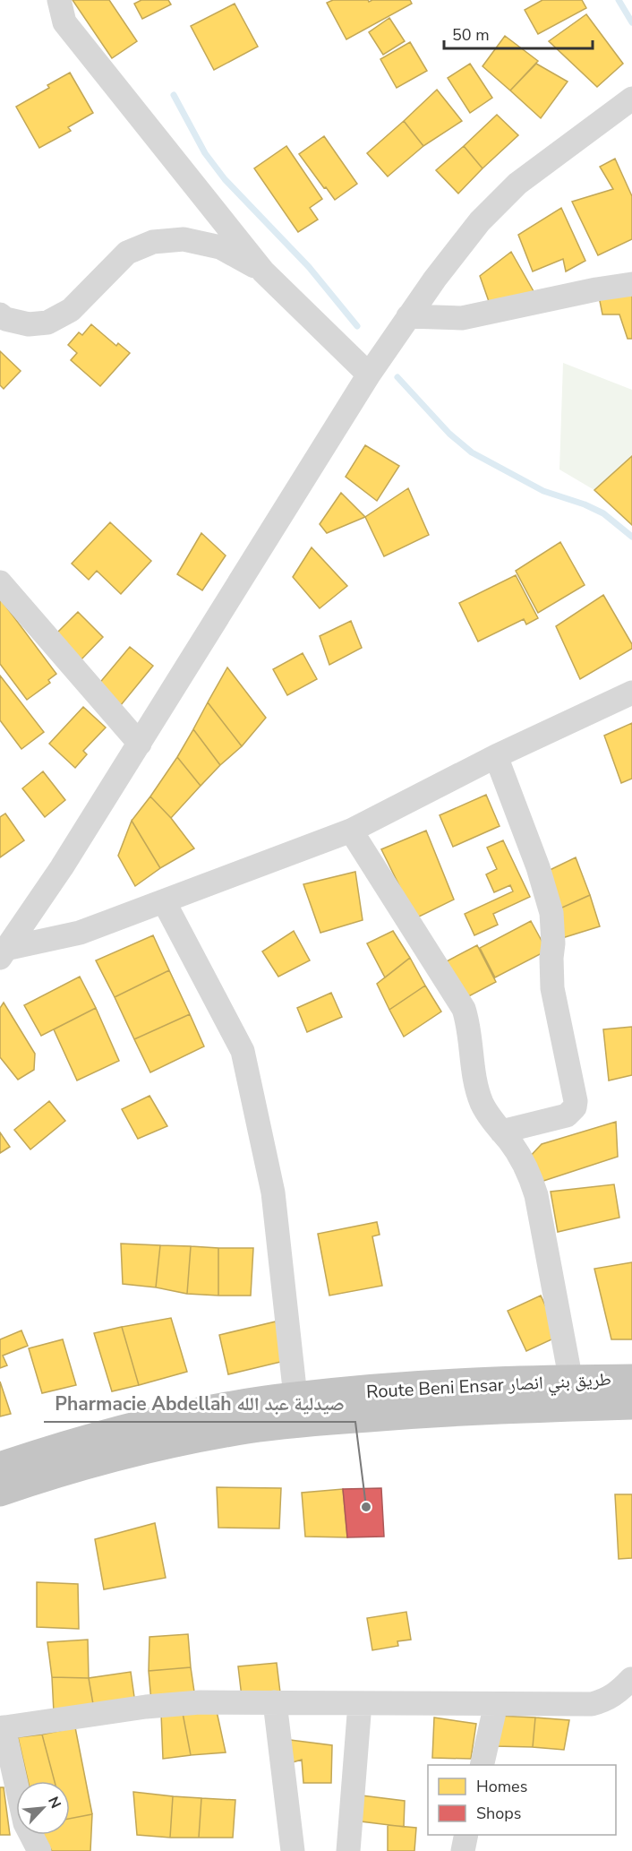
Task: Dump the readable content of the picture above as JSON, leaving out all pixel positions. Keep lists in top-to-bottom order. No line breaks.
{"streets":{"highway":["Route Beni Ensar طريق بني انصار"]},"places":["Pharmacie Abdellah صيدلية عبد الله"],"legend":["Homes","Shops"],"scale_bar":"50 m","north":"top right"}
